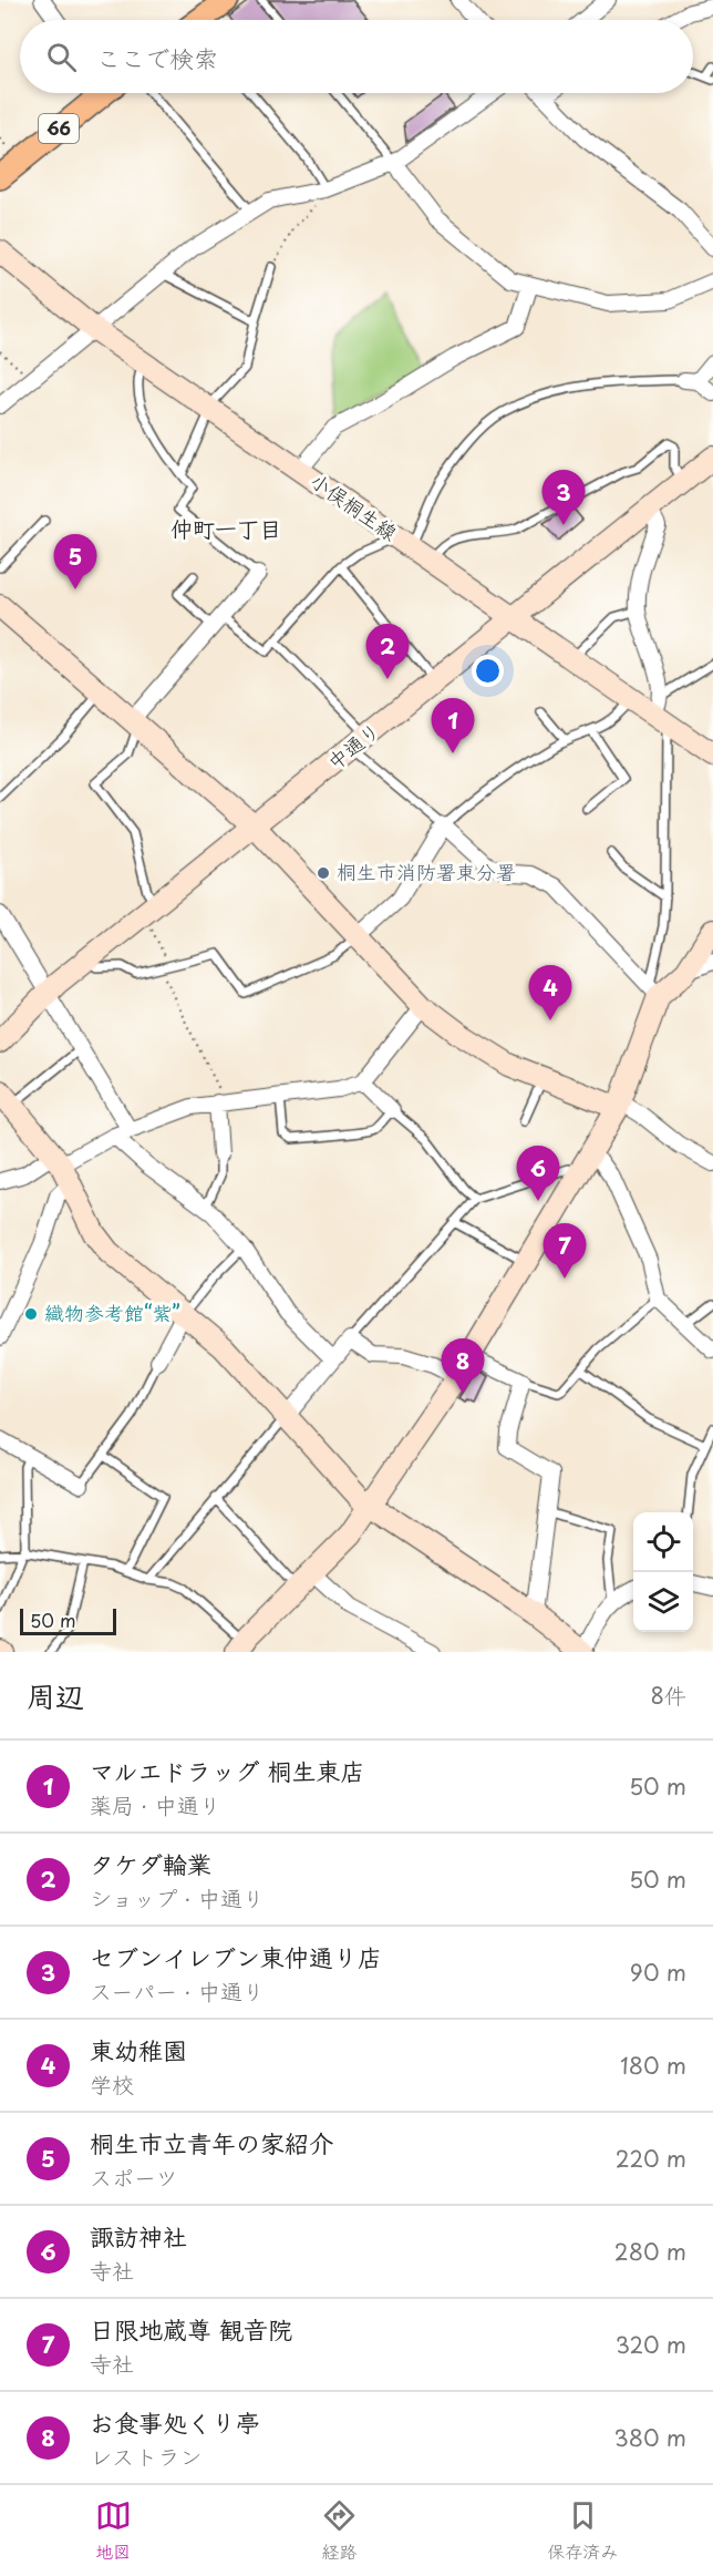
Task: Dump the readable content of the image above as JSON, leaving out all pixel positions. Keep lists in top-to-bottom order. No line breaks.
{"streets":{"main road":["66"],"street":["小俣桐生線","中通り"]},"crossings":[["小俣桐生線","中通り"]],"districts":["仲町一丁目"],"places":["桐生市消防署東分署","織物参考館“紫”"],"scale_bar":"50 m","page":{"search":"ここで検索","pins":["3","5","2","1","4","6","7","8"],"scale":"50 m","heading":["周辺","8件"],"list":[{"mark":"1","name":"マルエドラッグ 桐生東店","note":"薬局 · 中通り","value":"50 m"},{"mark":"2","name":"タケダ輪業","note":"ショップ · 中通り","value":"50 m"},{"mark":"3","name":"セブンイレブン東仲通り店","note":"スーパー · 中通り","value":"90 m"},{"mark":"4","name":"東幼稚園","note":"学校","value":"180 m"},{"mark":"5","name":"桐生市立青年の家紹介","note":"スポーツ","value":"220 m"},{"mark":"6","name":"諏訪神社","note":"寺社","value":"280 m"},{"mark":"7","name":"日限地蔵尊 観音院","note":"寺社","value":"320 m"},{"mark":"8","name":"お食事処くり亭","note":"レストラン","value":"380 m"}],"nav":["地図","経路","保存済み"]}}
